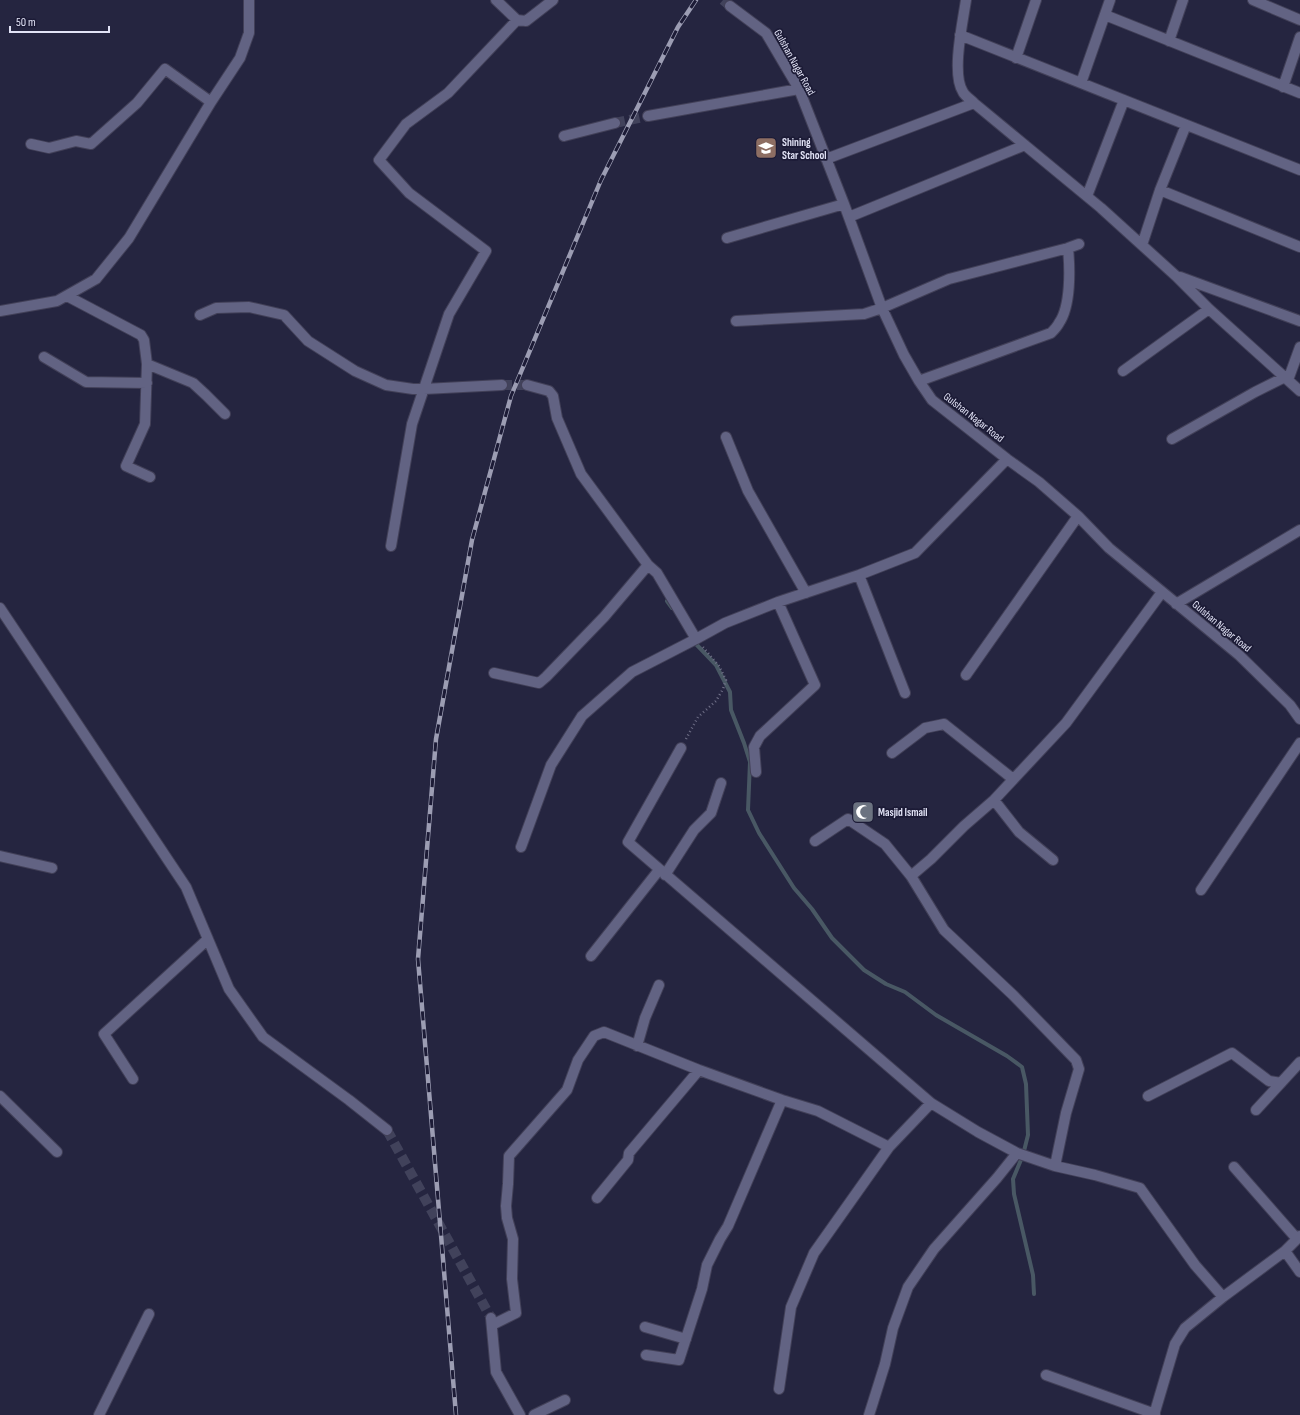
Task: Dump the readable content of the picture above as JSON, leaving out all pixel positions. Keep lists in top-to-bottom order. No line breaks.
{"streets":{"street":["Gulshan Nagar Road"]},"places":{"school or university":["Shining Star School"],"mosque":["Masjid Ismail"]},"scale_bar":"50 m"}
